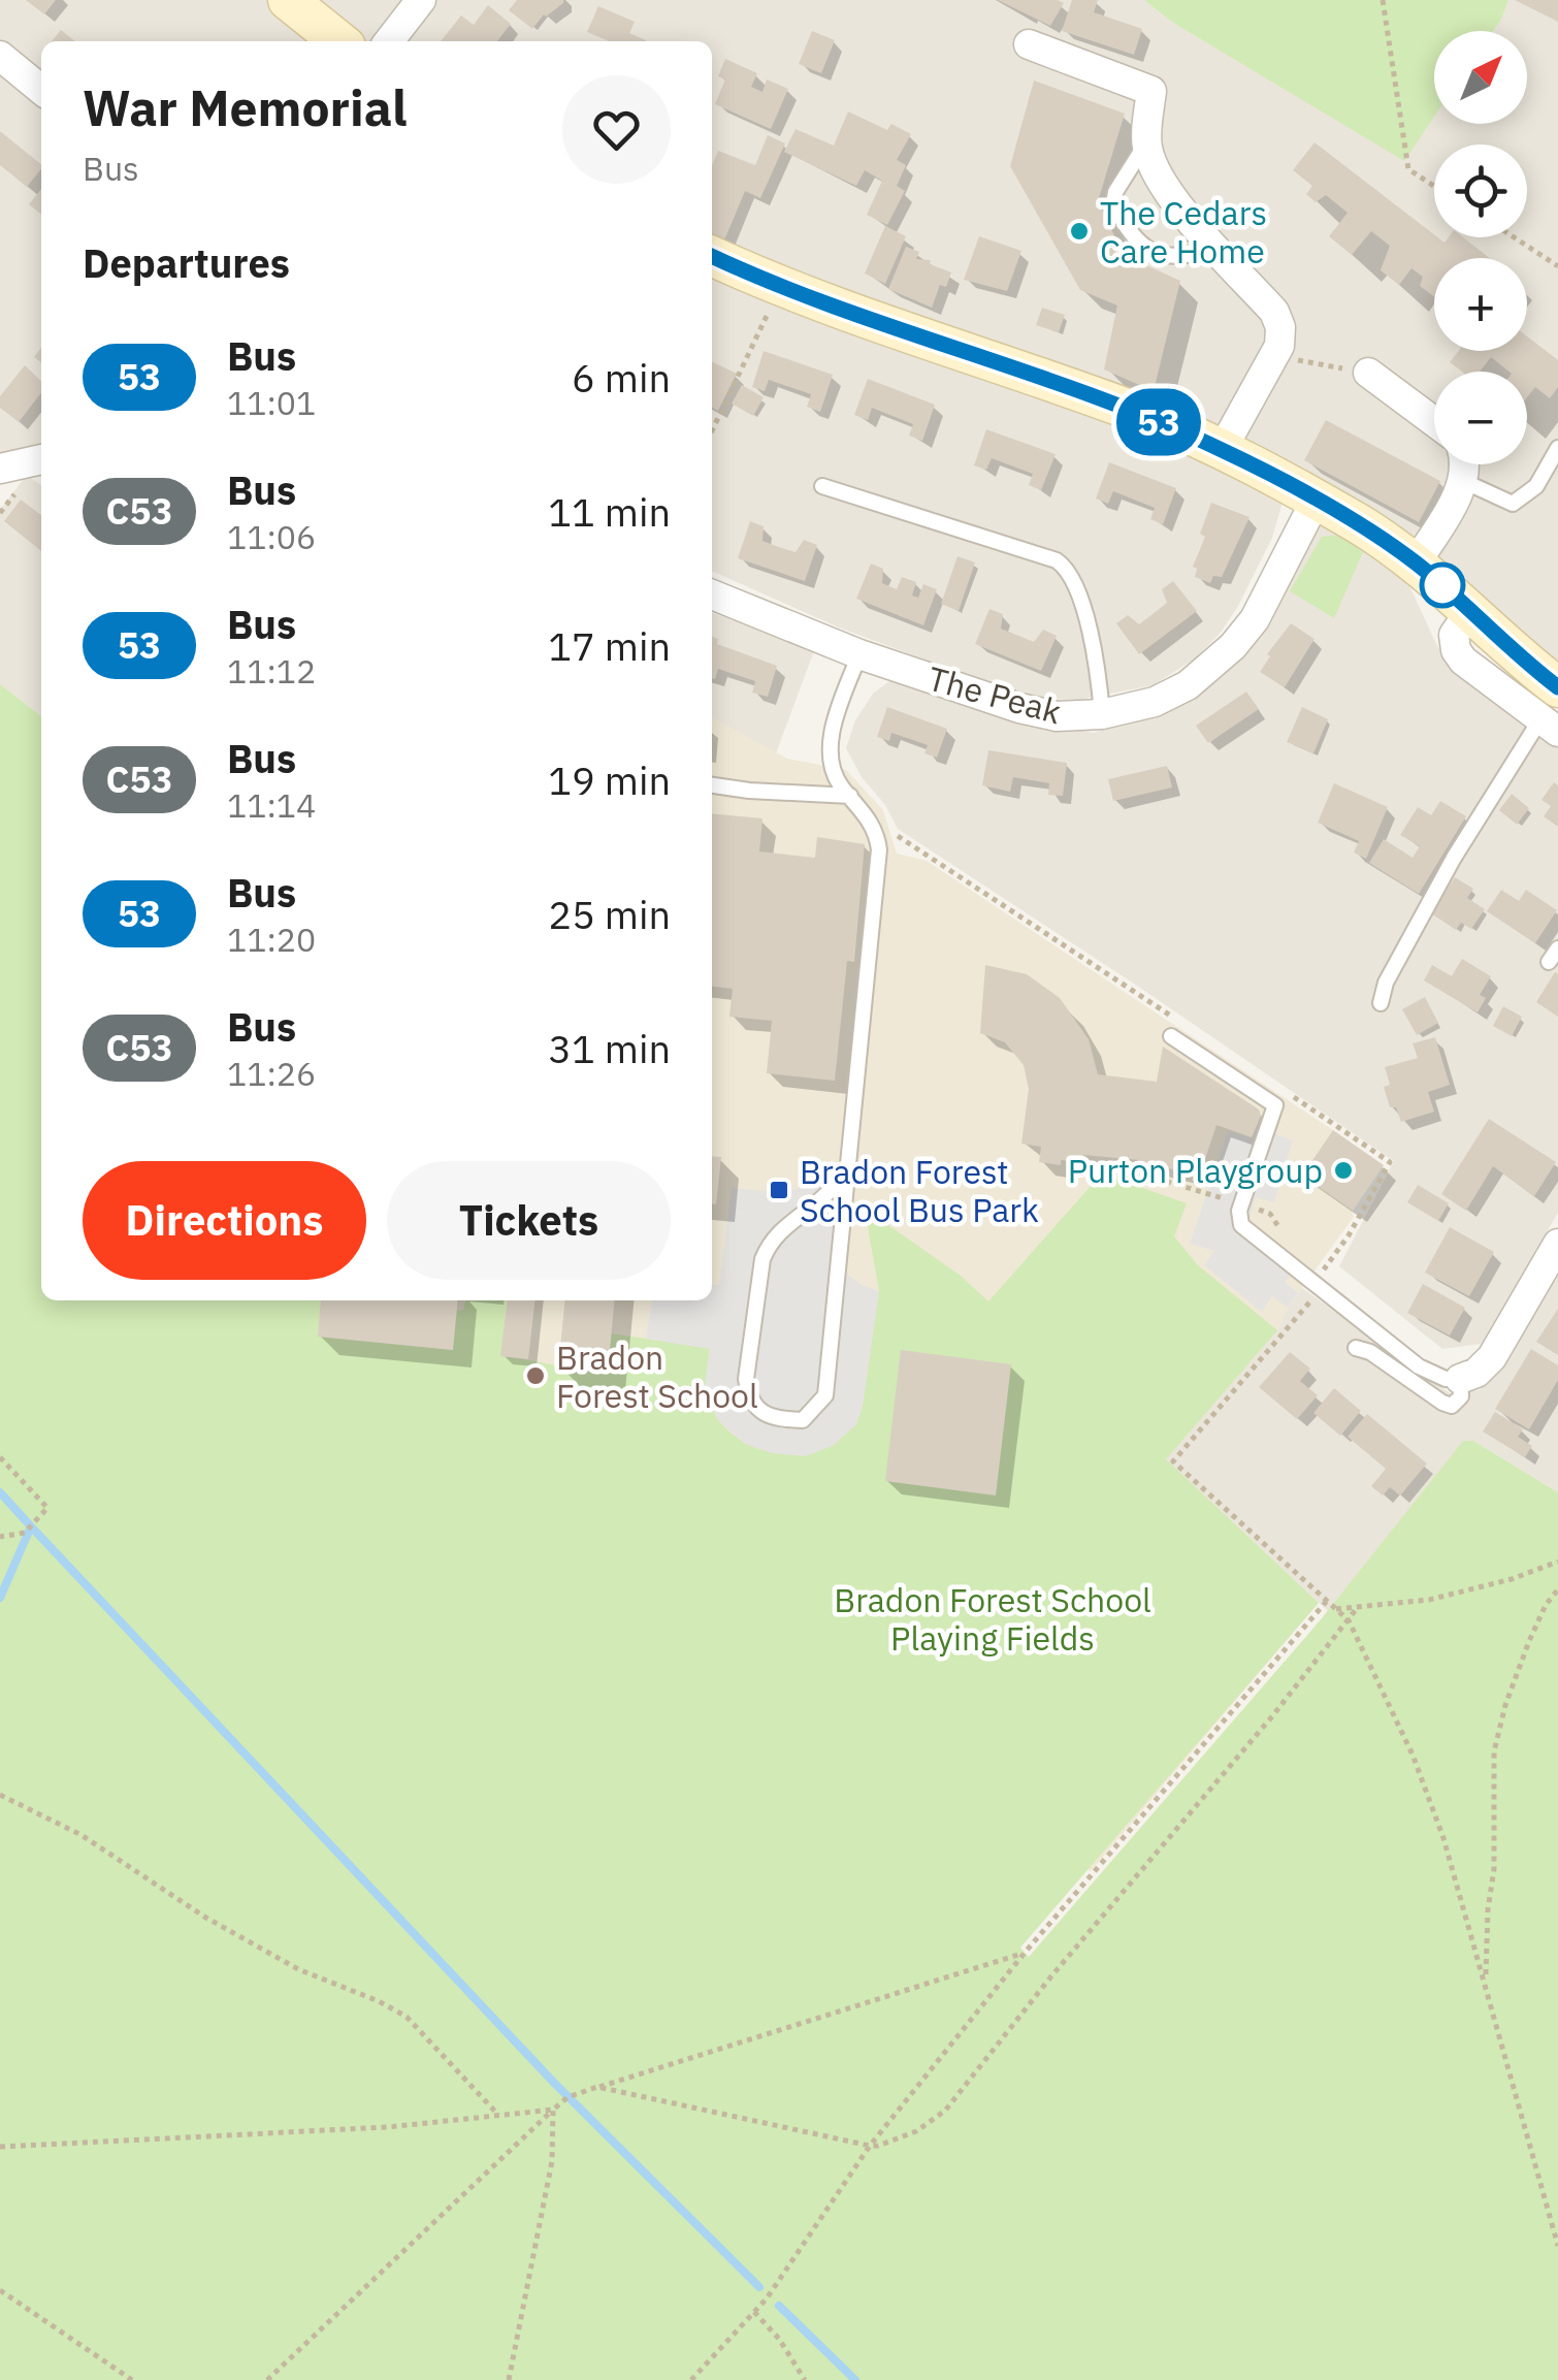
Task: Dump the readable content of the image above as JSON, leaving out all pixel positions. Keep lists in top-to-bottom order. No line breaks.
{"streets":{"street":["The Peak"]},"parks":["Bradon Forest School Playing Fields"],"places":{"other":["The Cedars Care Home","Purton Playgroup","Bradon Forest School"],"transit":["Bradon Forest School Bus Park"]},"lines":["bus line 53"],"north":"top right","page":{"on_map":"53","map_buttons":["+","−"],"heading":[["War Memorial","Bus"],"Departures"],"list":[{"mark":"53","name":"Bus","note":"11:01","value":"6 min"},{"mark":"C53","name":"Bus","note":"11:06","value":"11 min"},{"mark":"53","name":"Bus","note":"11:12","value":"17 min"},{"mark":"C53","name":"Bus","note":"11:14","value":"19 min"},{"mark":"53","name":"Bus","note":"11:20","value":"25 min"},{"mark":"C53","name":"Bus","note":"11:26","value":"31 min"}],"buttons":["Directions","Tickets"]}}
